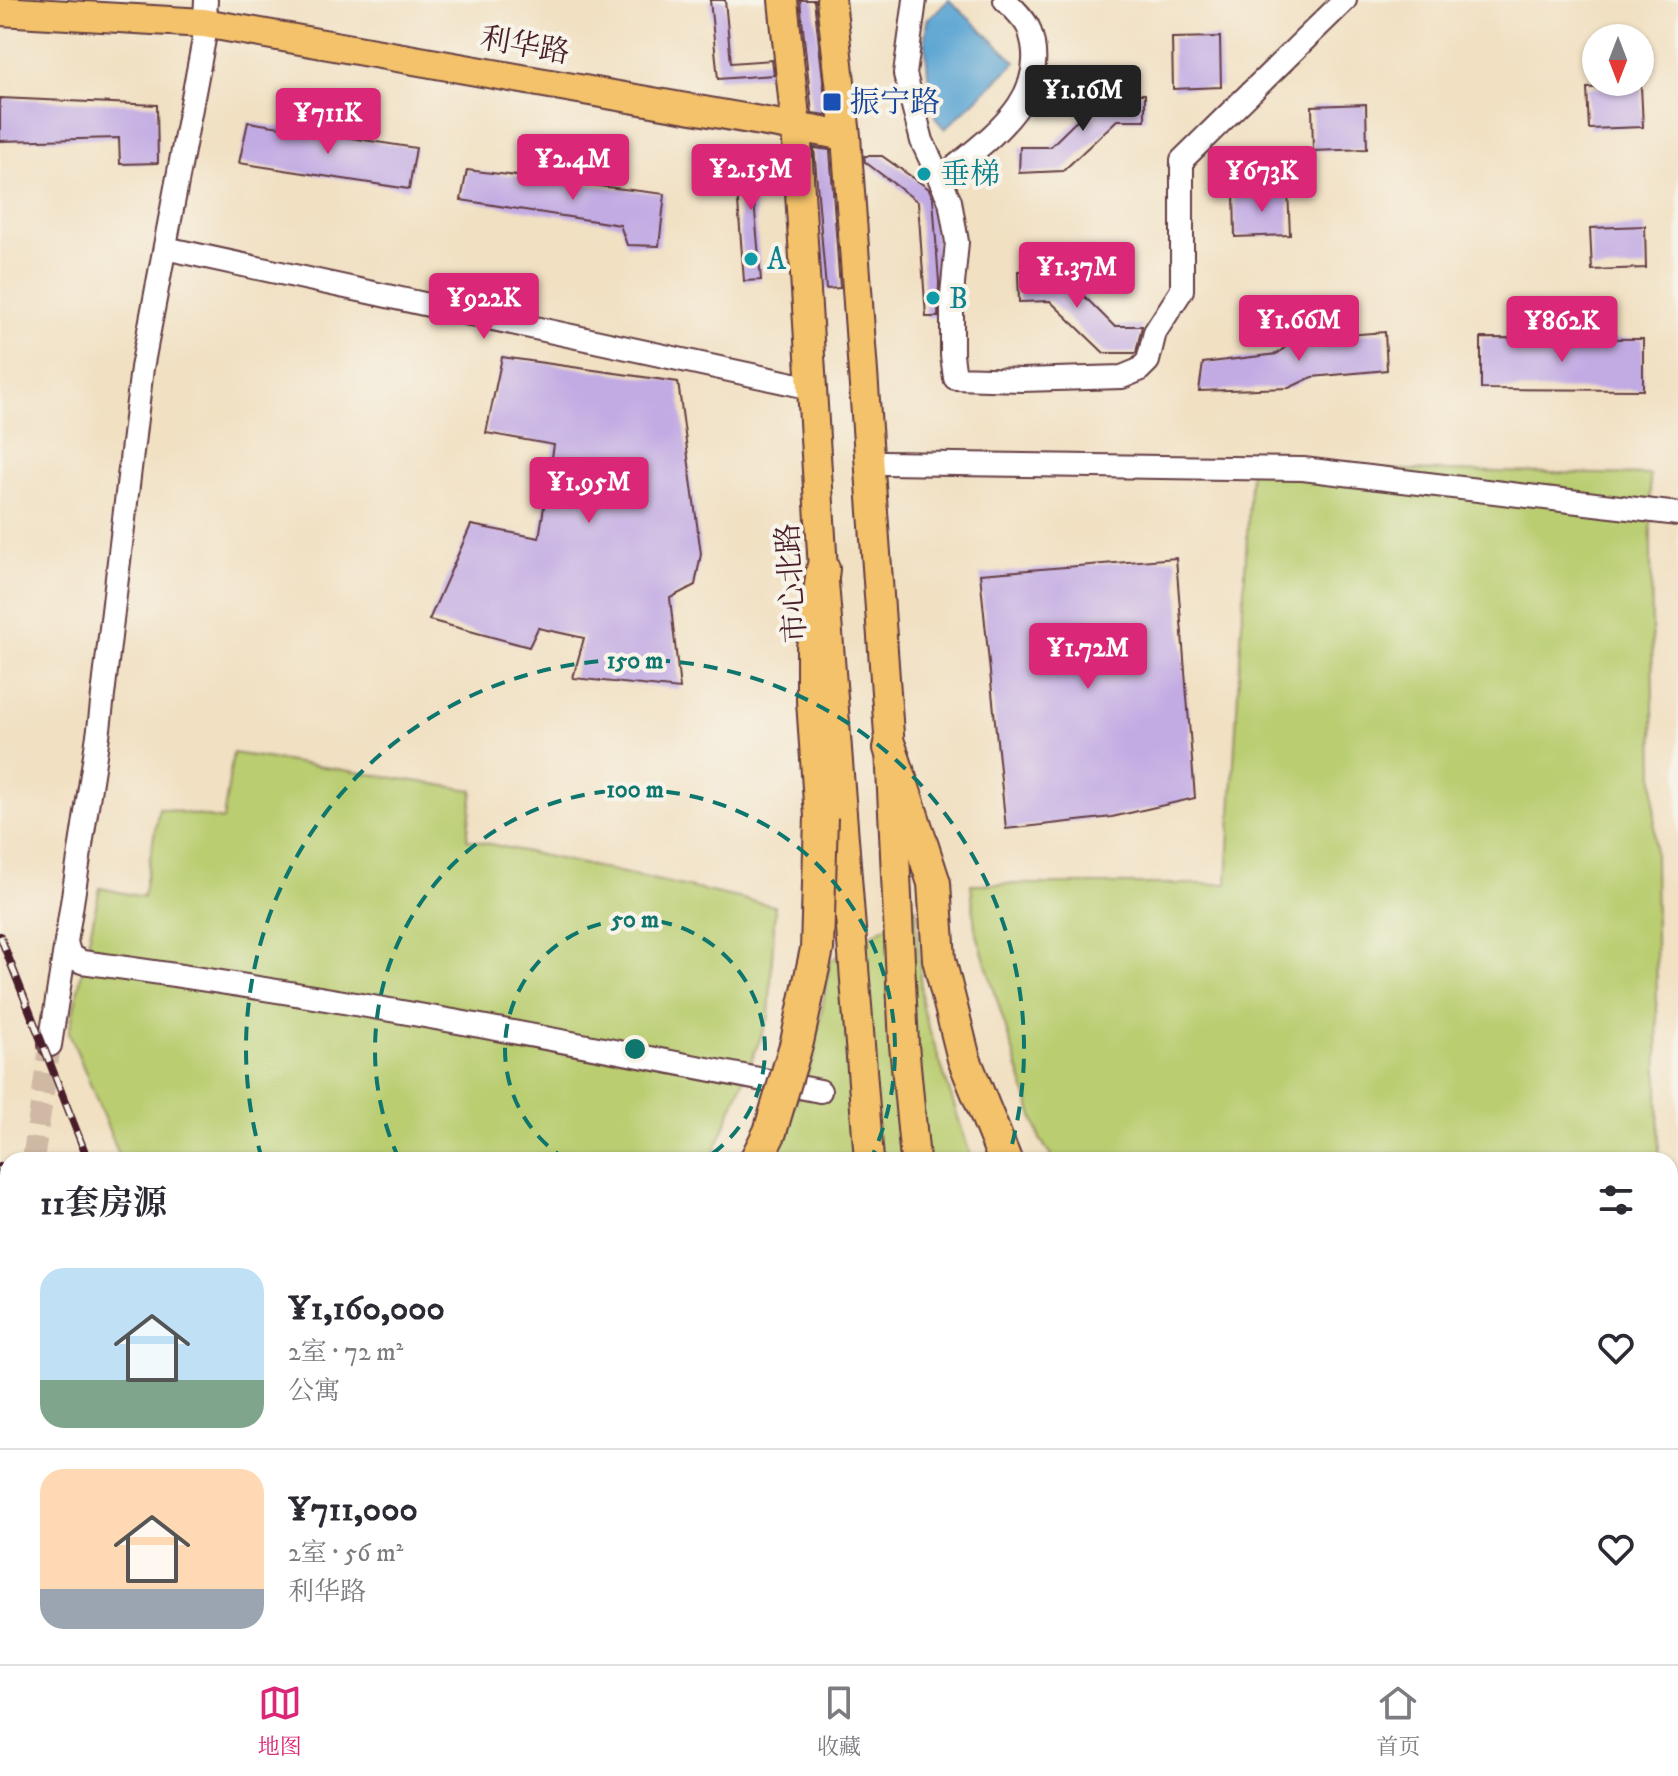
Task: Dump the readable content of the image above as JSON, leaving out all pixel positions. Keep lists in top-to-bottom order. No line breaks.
{"streets":{"main road":["利华路","市心北路"]},"crossings":[["利华路","市心北路"]],"places":{"transit":["振宁路"],"other":["垂梯","A","B"]},"north":"bottom","page":{"price":["¥1.16M","¥711K","¥2.4M","¥2.15M","¥673K","¥1.37M","¥922K","¥1.66M","¥862K","¥1.95M","¥1.72M"],"heading":"11套房源","list":[{"name":"¥1,160,000","note":"2室 · 72 m² · 公寓"},{"name":"¥711,000","note":"2室 · 56 m² · 利华路"}],"tabs":["地图","收藏","首页"]},"rings":["150 m","100 m","50 m"]}
